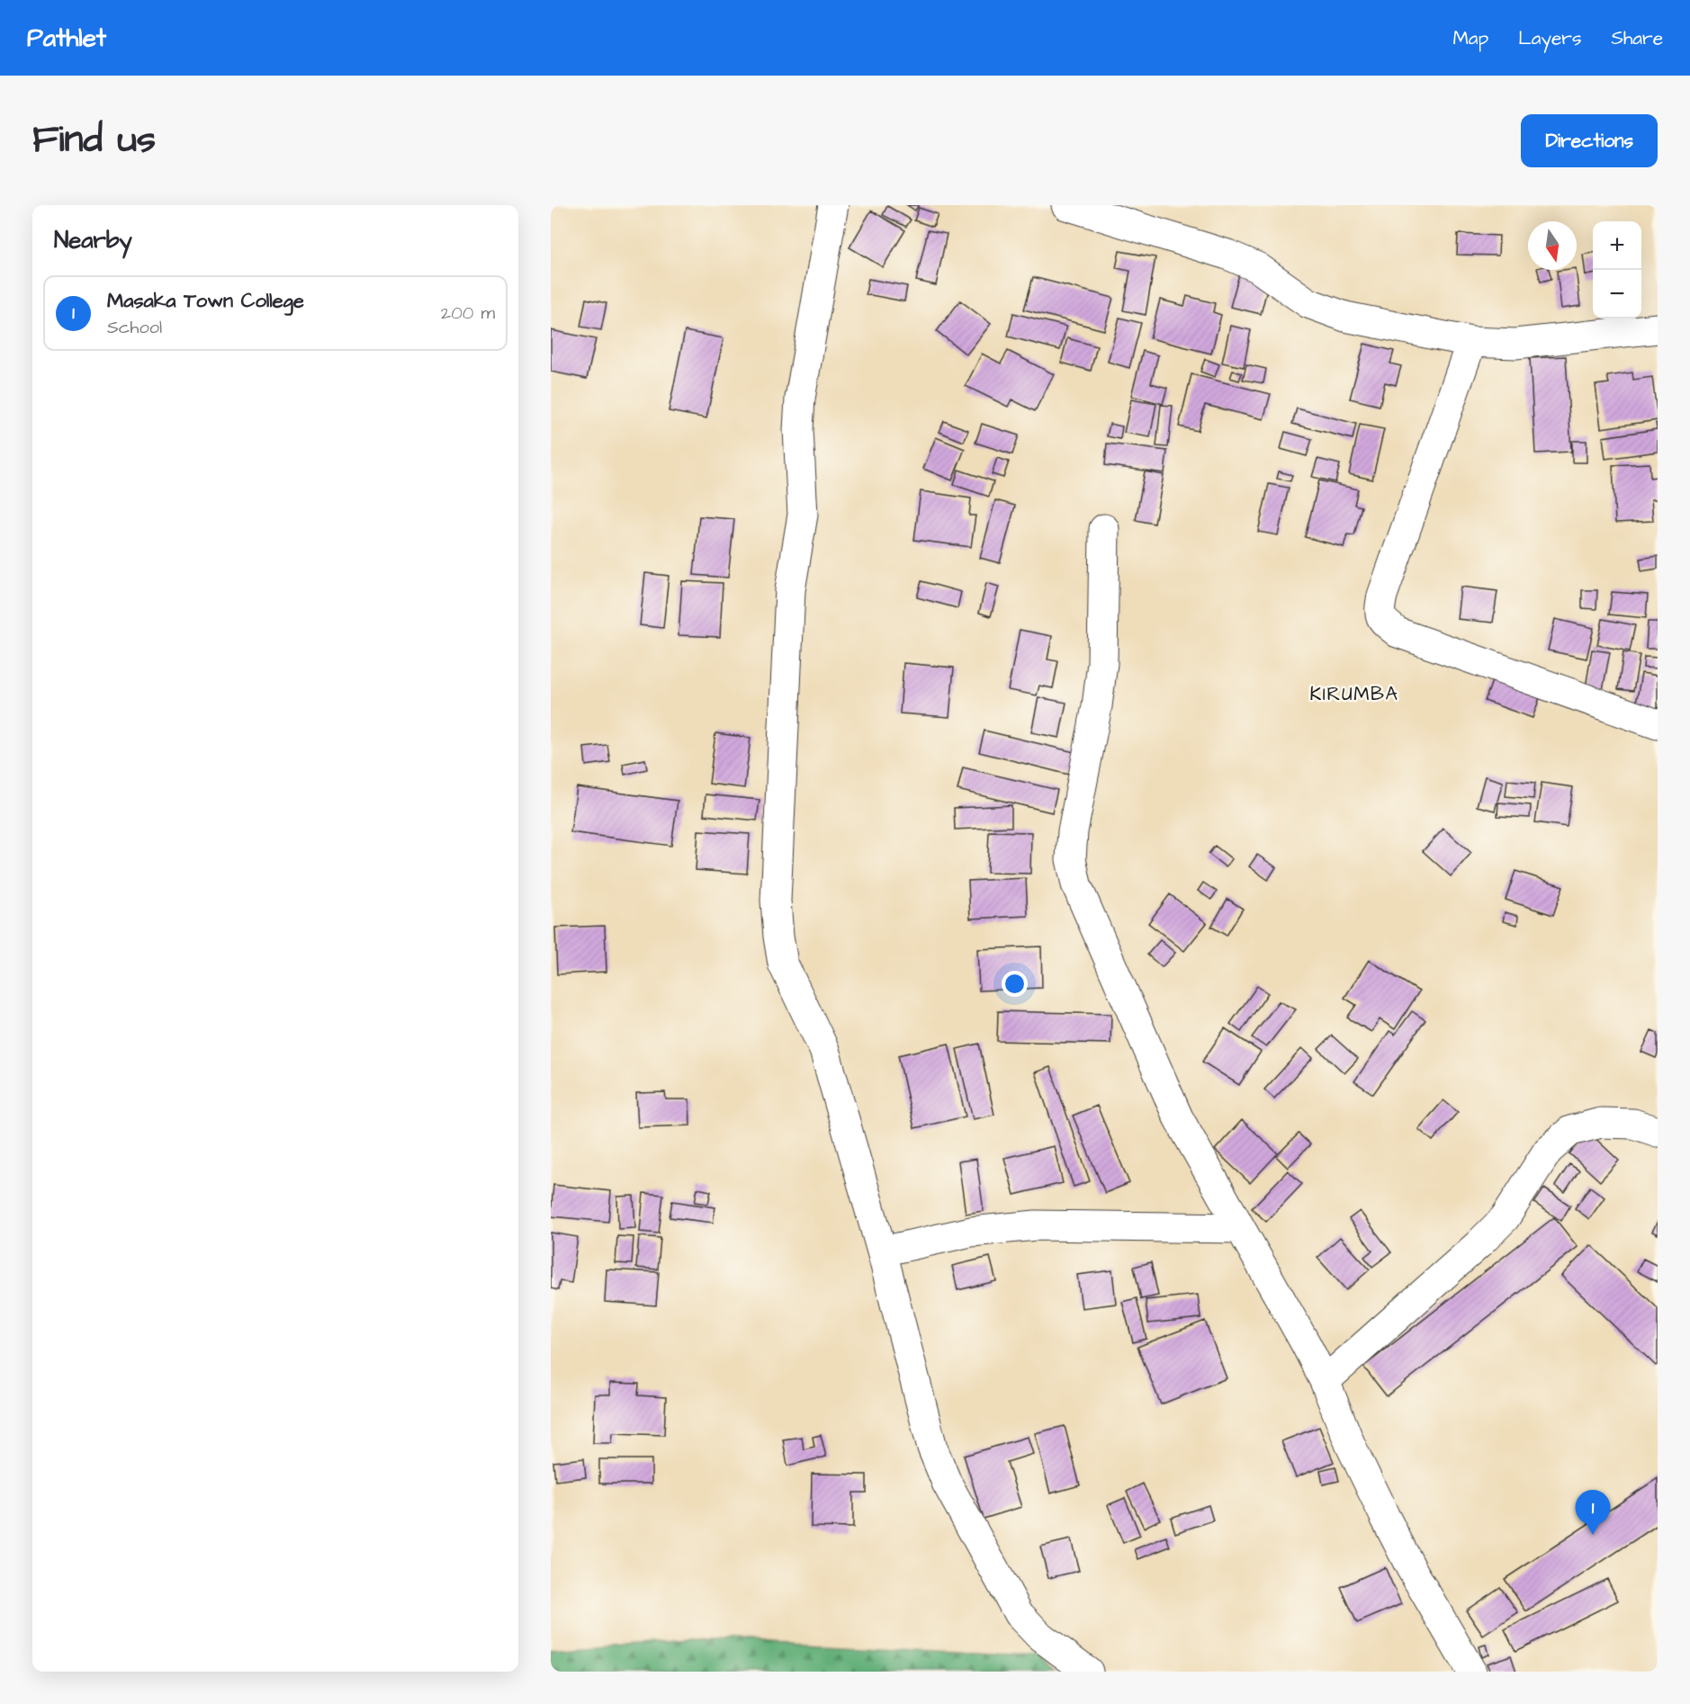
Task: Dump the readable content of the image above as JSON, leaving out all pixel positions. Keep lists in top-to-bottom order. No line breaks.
{"districts":["KIRUMBA"],"north":"bottom","page":{"header":"Pathlet","nav":["Map","Layers","Share"],"title":"Find us","buttons":"Directions","heading":"Nearby","map_buttons":["+","−"],"list":[{"mark":"1","name":"Masaka Town College","note":"School","value":"200 m"}],"pins":"1"}}
